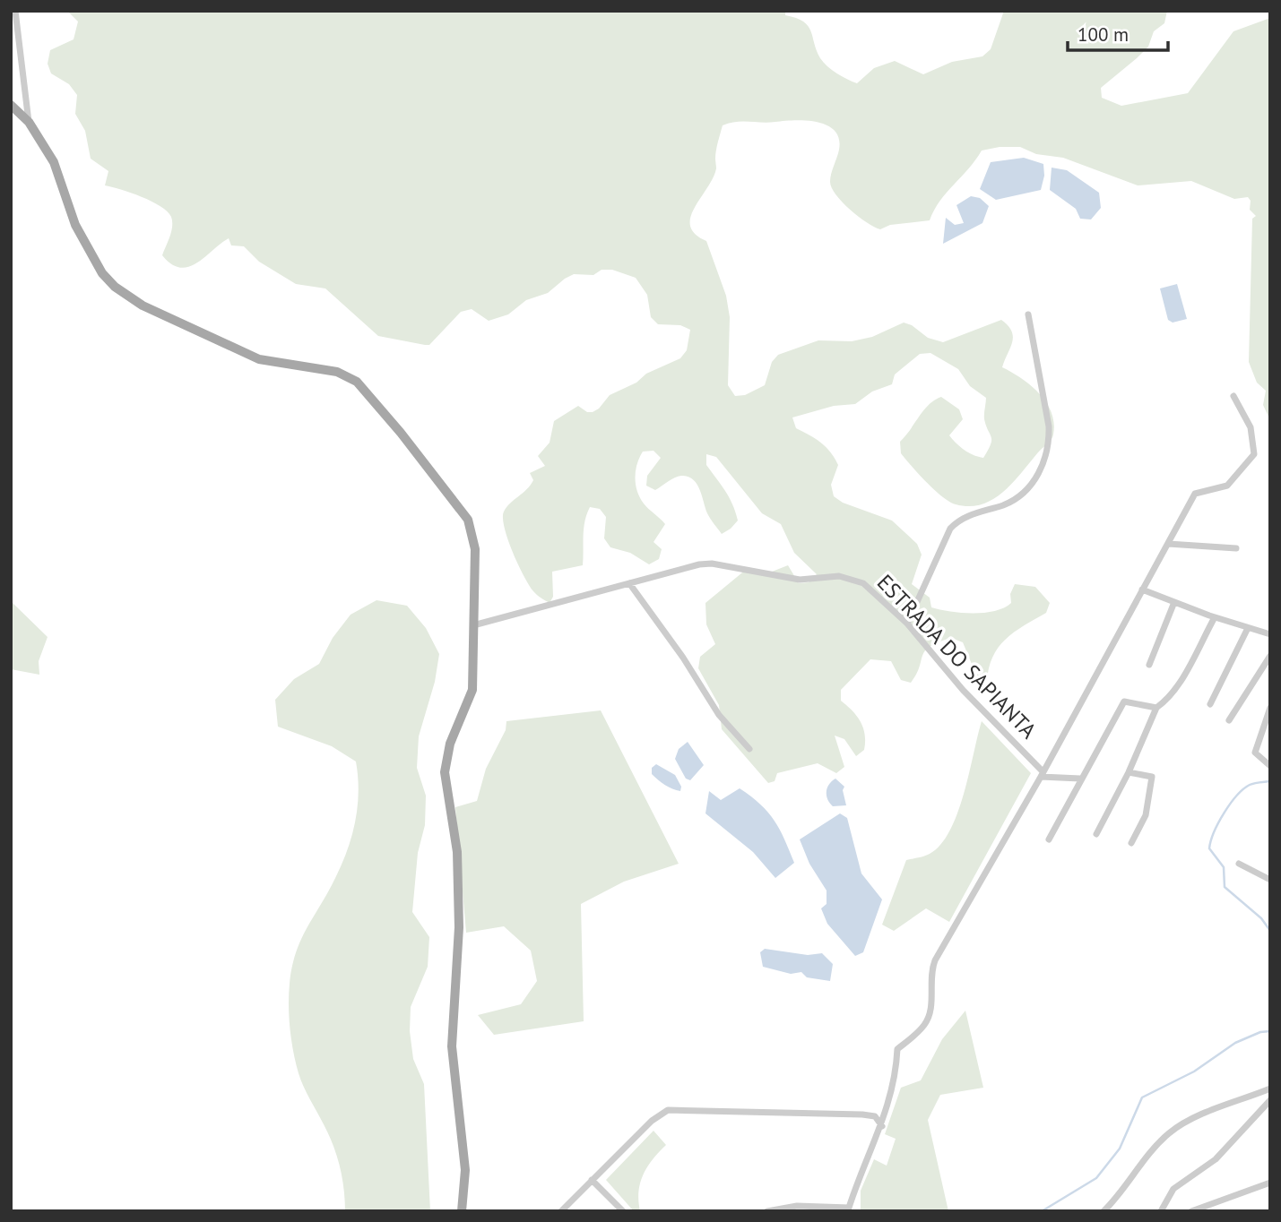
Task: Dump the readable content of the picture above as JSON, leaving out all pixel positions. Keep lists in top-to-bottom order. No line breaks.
{"streets":{"street":["ESTRADA DO SAPIANTA"]},"scale_bar":"100 m"}
